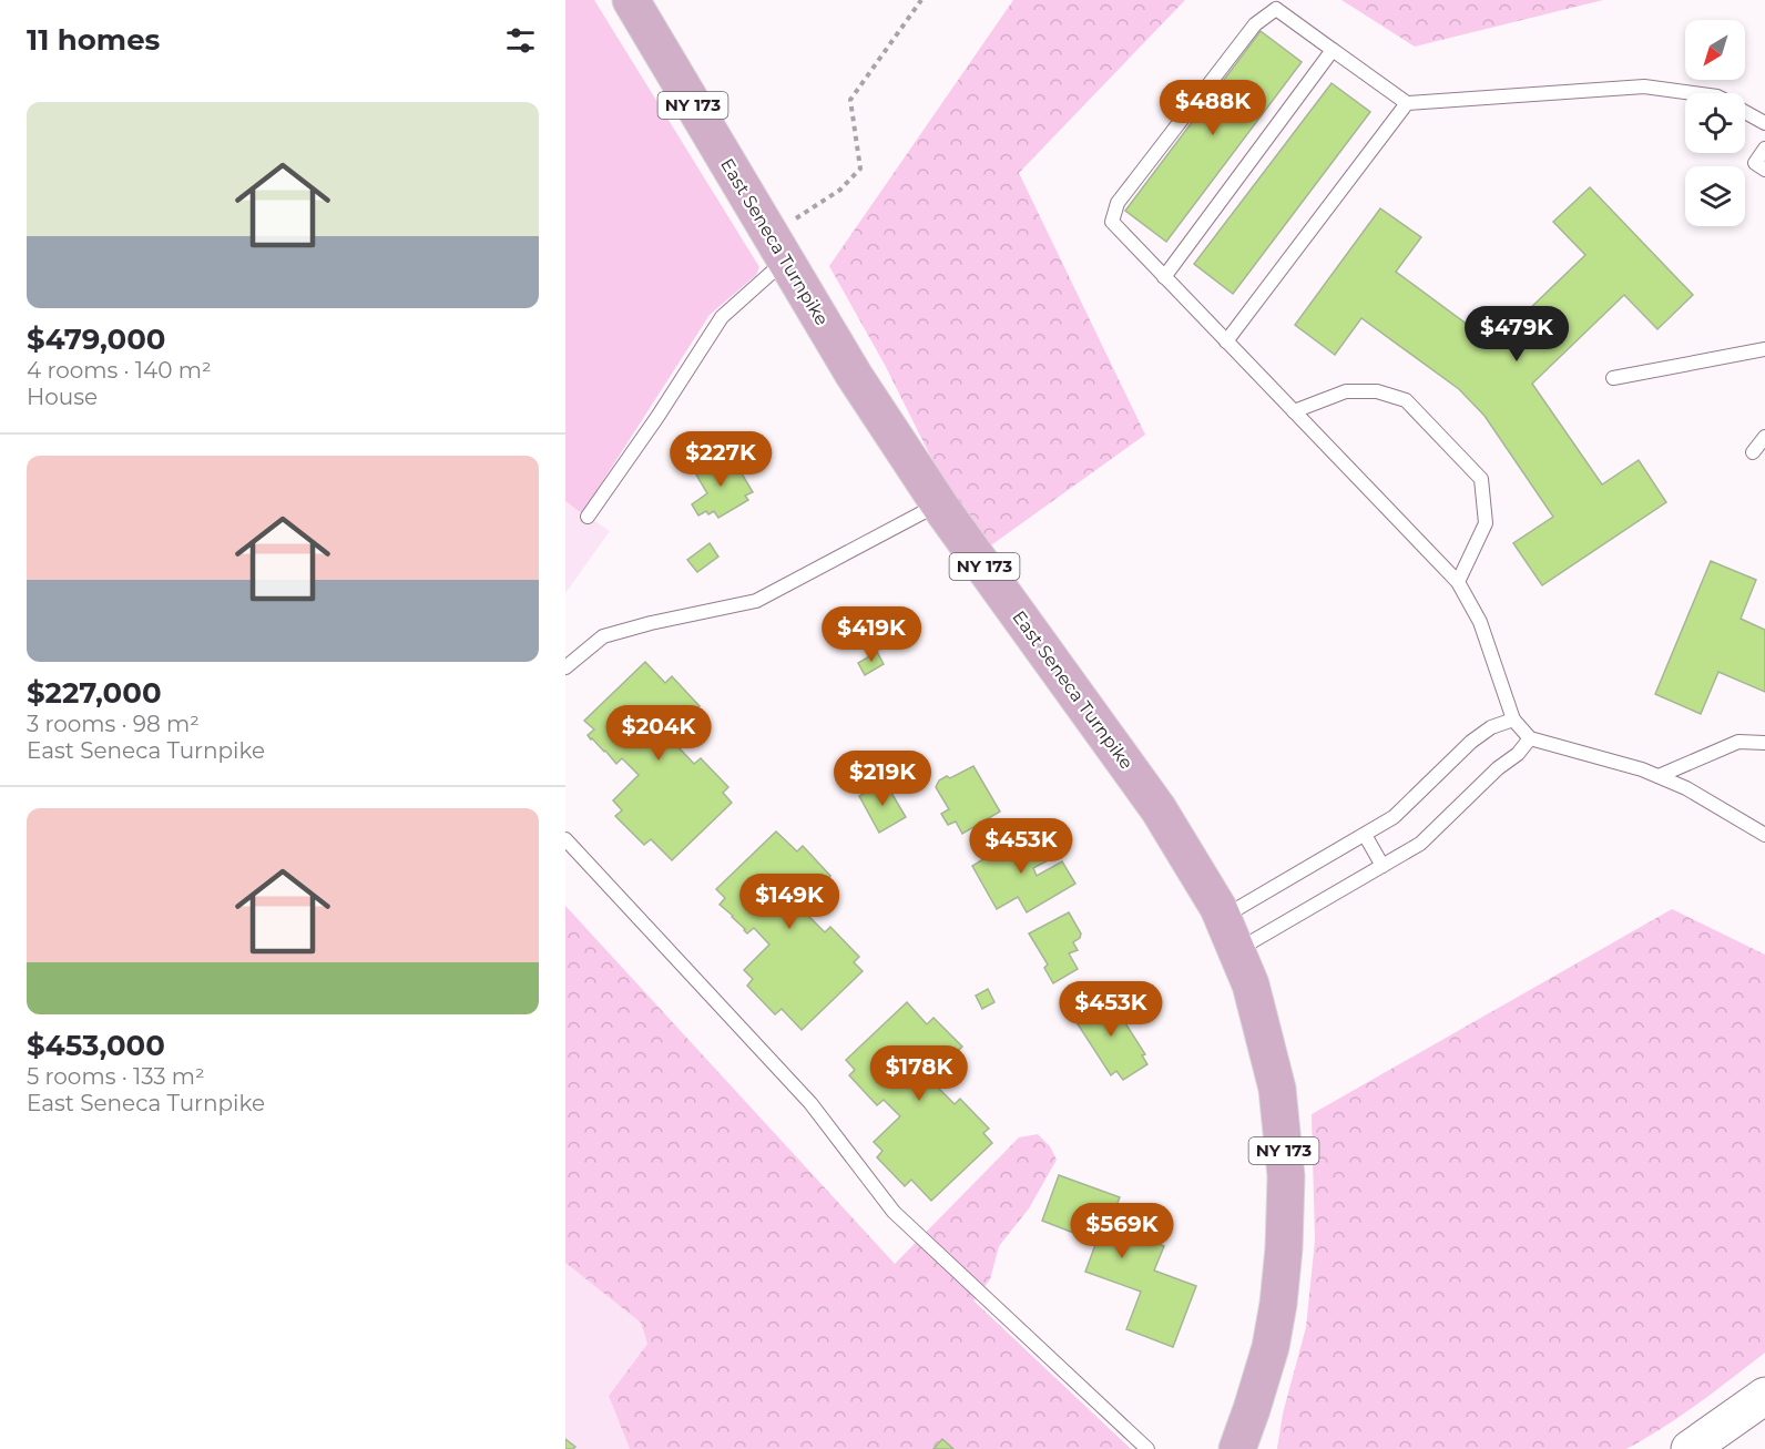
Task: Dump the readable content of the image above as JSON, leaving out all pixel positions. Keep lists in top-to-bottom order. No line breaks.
{"streets":{"main road":["NY 173","East Seneca Turnpike"]},"north":"bottom left","page":{"heading":"11 homes","list":[{"name":"$479,000","note":"4 rooms · 140 m² · House"},{"name":"$227,000","note":"3 rooms · 98 m² · East Seneca Turnpike"},{"name":"$453,000","note":"5 rooms · 133 m² · East Seneca Turnpike"}],"price":["$488K","$479K","$227K","$419K","$204K","$219K","$453K","$149K","$453K","$178K","$569K"]}}
